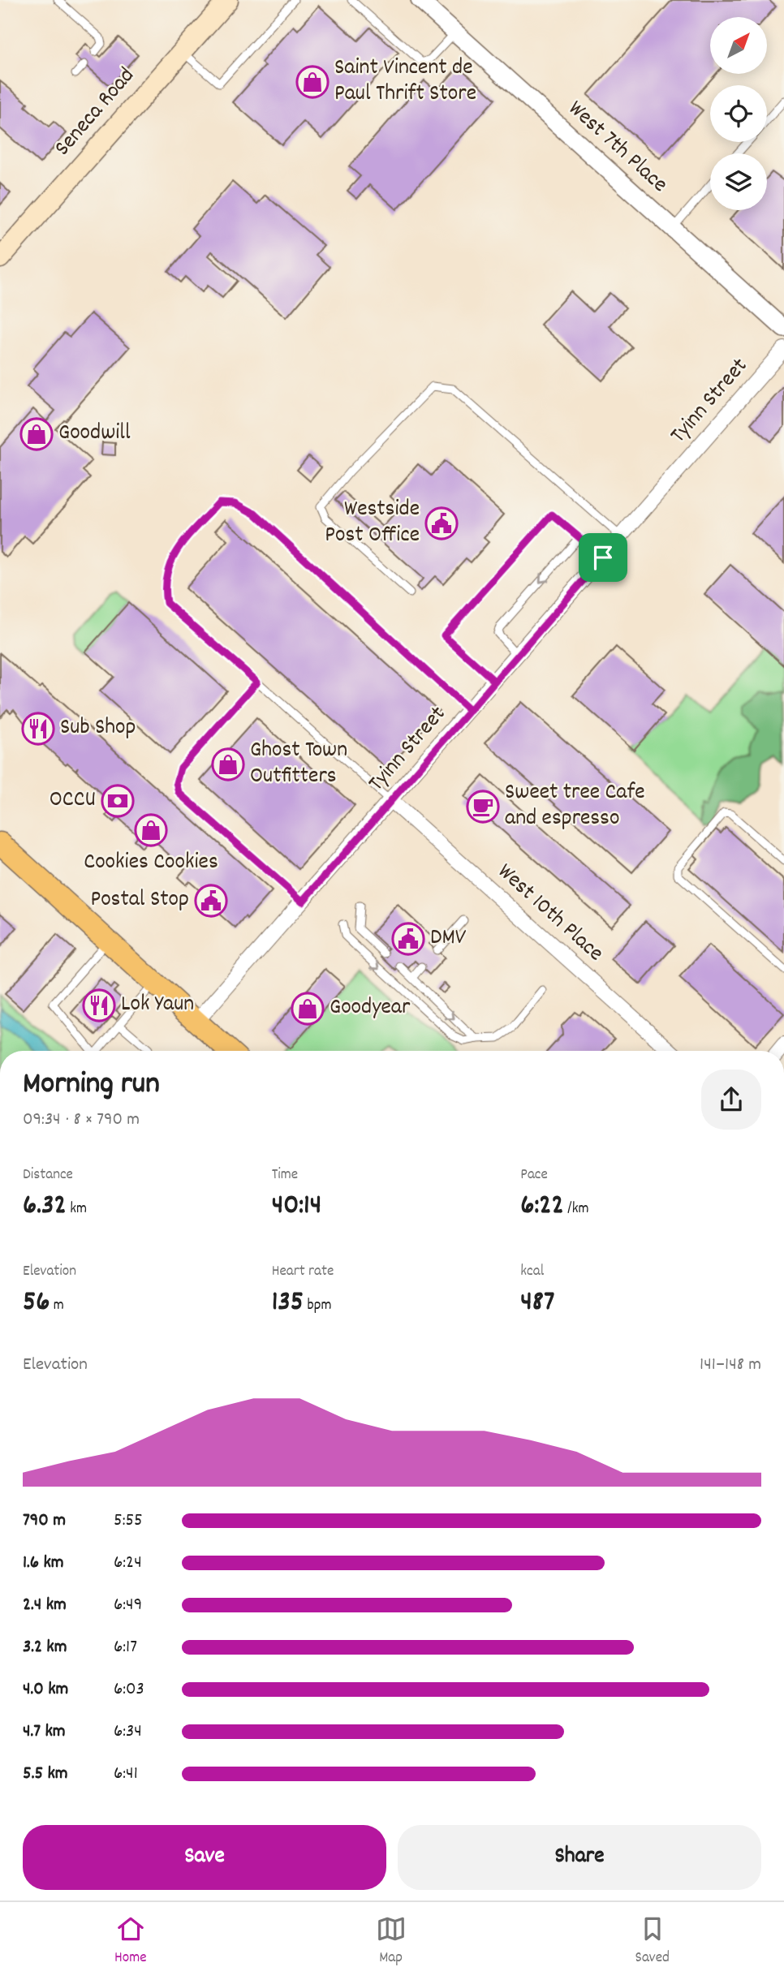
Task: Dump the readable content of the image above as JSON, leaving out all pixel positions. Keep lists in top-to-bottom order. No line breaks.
{"streets":{"main road":["Seneca Road"],"street":["West 7th Place","Tyinn Street","West 10th Place"]},"crossings":[["Tyinn Street","West 10th Place"]],"places":{"shop":["Saint Vincent de Paul Thrift Store","Goodwill","Ghost Town Outfitters","Cookies Cookies","Goodyear"],"public building":["Westside Post Office","Postal Stop","DMV"],"restaurant":["Sub Shop","Lok Yaun"],"bank":["OCCU"],"cafe":["Sweet tree Cafe and espresso"]},"north":"top right","page":{"heading":["Morning run","09:34 · 8 × 790 m"],"stats":[["Distance","6.32 km"],["Time","40:14"],["Pace","6:22 /km"],["Elevation","56 m"],["Heart rate","135 bpm"],["kcal","487"]],"chart":["Elevation","141–148 m"],"list":[{"name":"790 m","note":"5:55"},{"name":"1.6 km","note":"6:24"},{"name":"2.4 km","note":"6:49"},{"name":"3.2 km","note":"6:17"},{"name":"4.0 km","note":"6:03"},{"name":"4.7 km","note":"6:34"},{"name":"5.5 km","note":"6:41"}],"buttons":["Save","Share"],"tabs":["Home","Map","Saved"]}}
